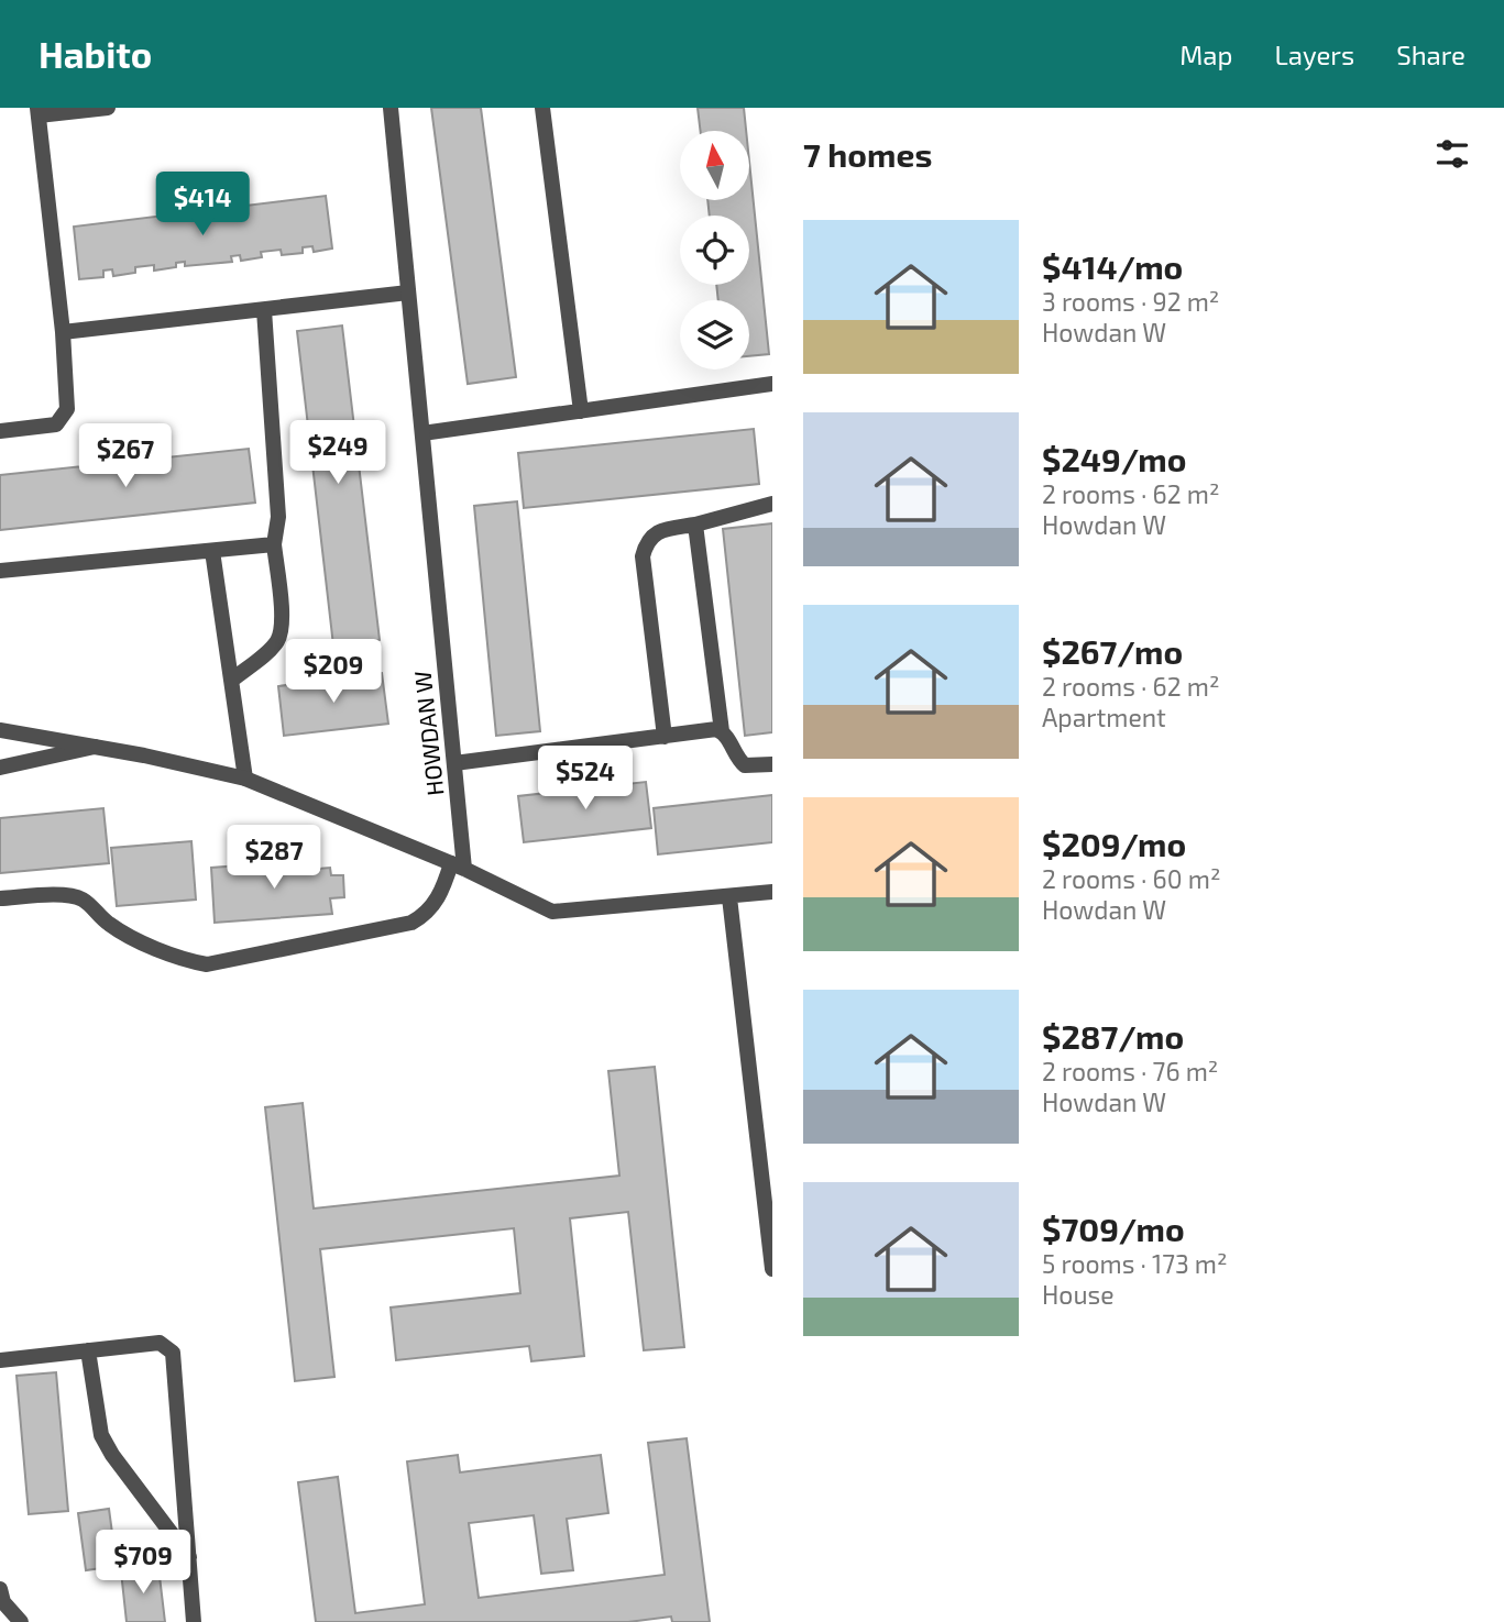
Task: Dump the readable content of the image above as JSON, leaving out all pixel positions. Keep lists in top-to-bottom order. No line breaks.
{"streets":{"street":["HOWDAN W"]},"north":"top","page":{"header":"Habito","nav":["Map","Layers","Share"],"heading":"7 homes","price":["$414","$249","$267","$209","$524","$287","$709"],"list":[{"name":"$414/mo","note":"3 rooms · 92 m² · Howdan W"},{"name":"$249/mo","note":"2 rooms · 62 m² · Howdan W"},{"name":"$267/mo","note":"2 rooms · 62 m² · Apartment"},{"name":"$209/mo","note":"2 rooms · 60 m² · Howdan W"},{"name":"$287/mo","note":"2 rooms · 76 m² · Howdan W"},{"name":"$709/mo","note":"5 rooms · 173 m² · House"}]}}
